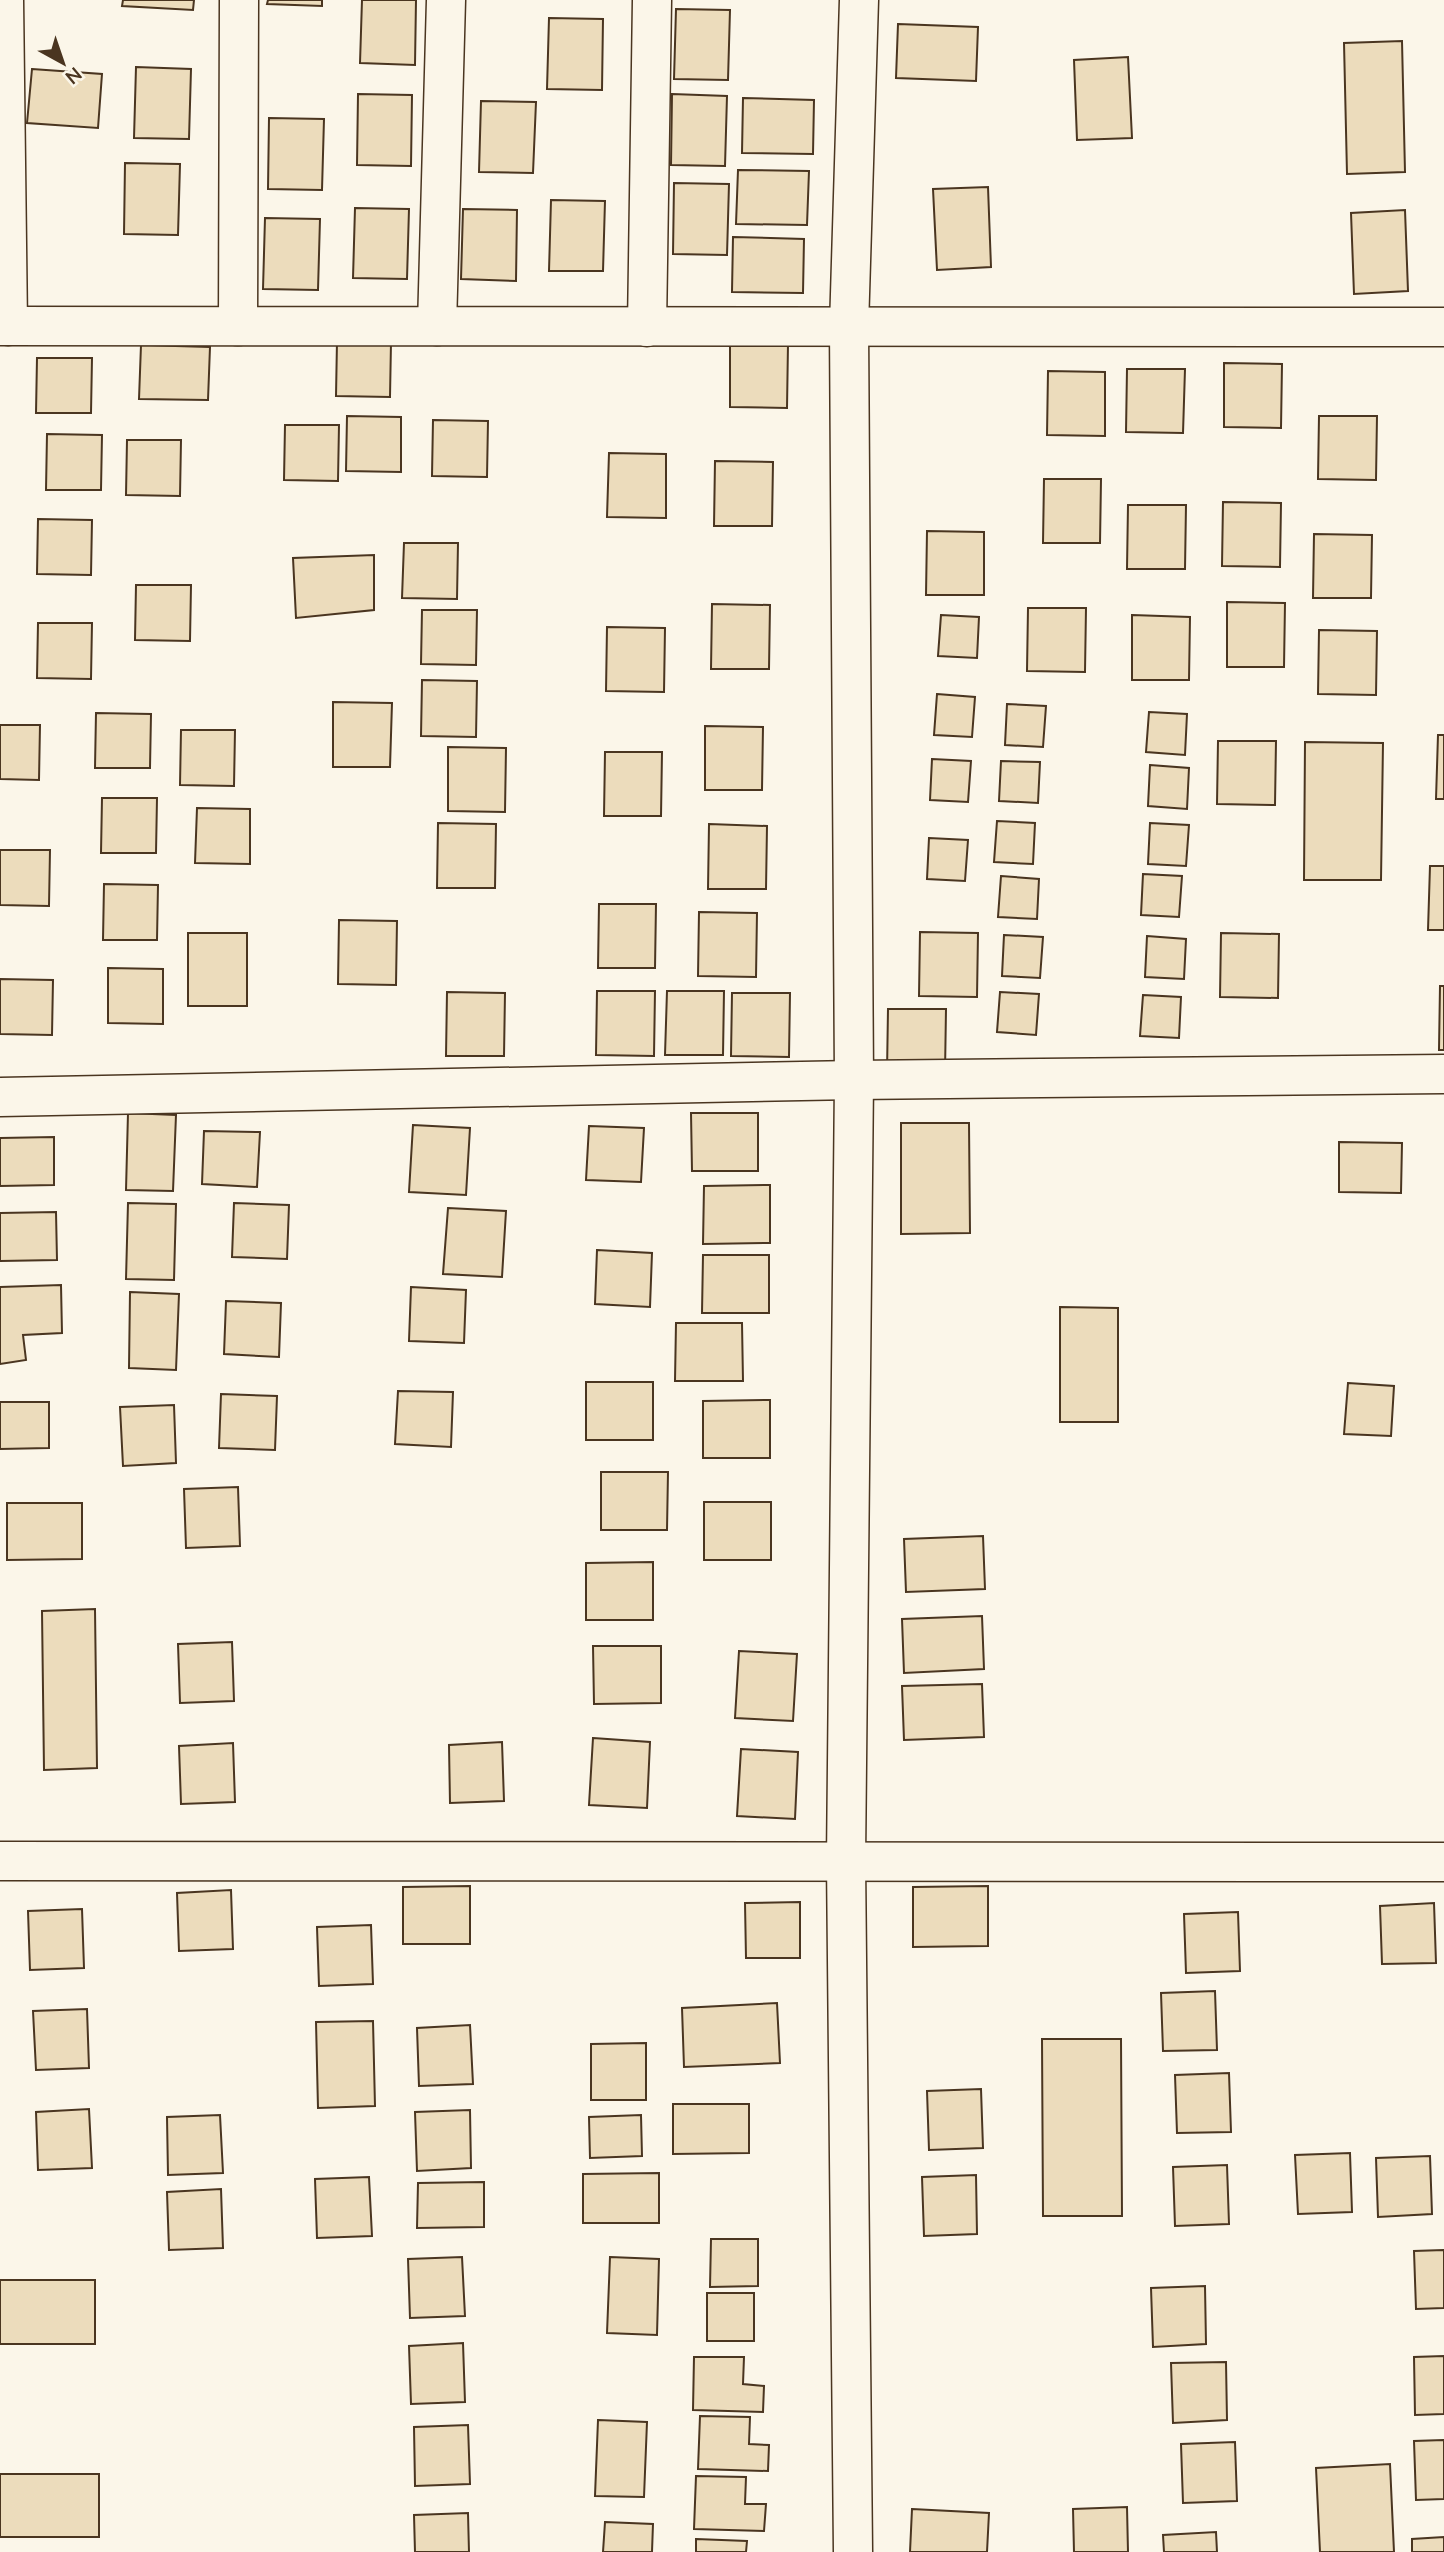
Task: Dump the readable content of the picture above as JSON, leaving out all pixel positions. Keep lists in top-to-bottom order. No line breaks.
{"north":"bottom right"}
